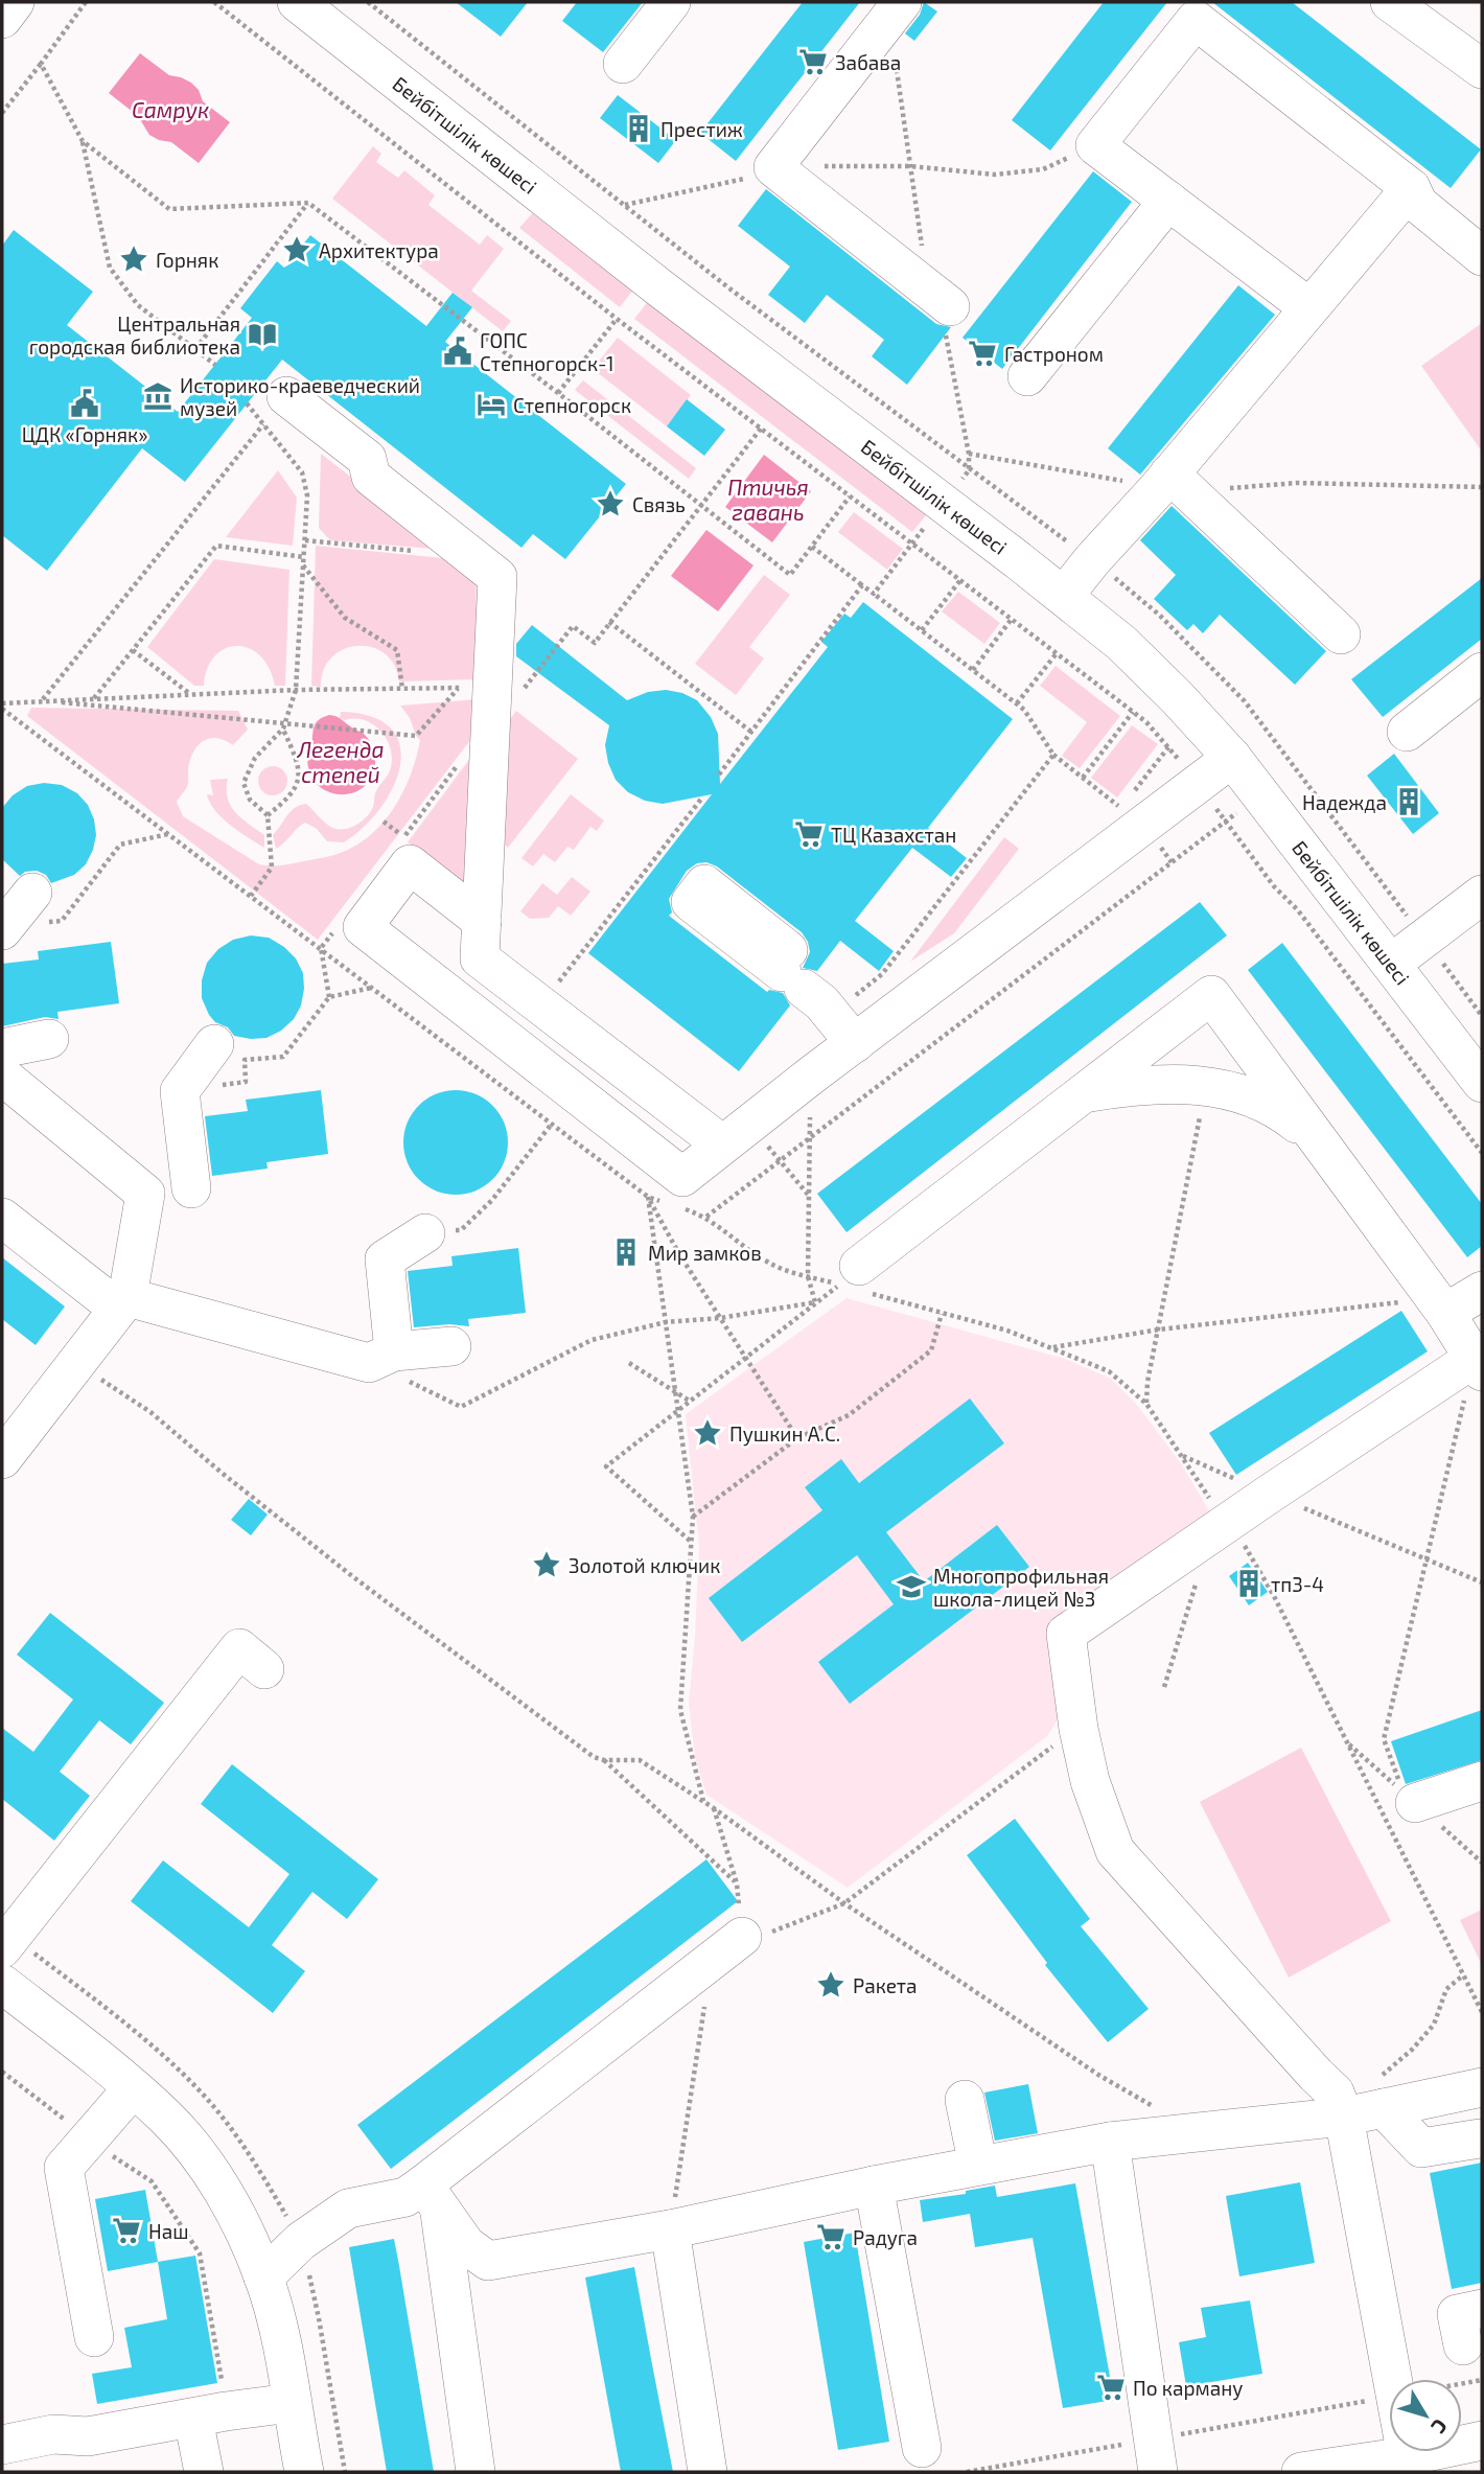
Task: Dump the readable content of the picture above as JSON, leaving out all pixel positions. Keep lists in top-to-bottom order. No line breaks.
{"streets":{"street":["Бейбітшілік көшесі"]},"water":["Самрук","Птичья гавань","Легенда степей"],"places":{"supermarket":["Забава","Гастроном","ТЦ Казахстан","Наш","Радуга","По карману"],"building":["Престиж","Надежда","Мир замков","тп3-4"],"place":["Архитектура","Горняк","Связь","Пушкин А.С.","Золотой ключик","Ракета"],"library":["Центральная городская библиотека"],"public building":["ГОПС Степногорск-1","ЦДК «Горняк»"],"museum":["Историко-краеведческий музей"],"hotel":["Степногорск"],"school or university":["Многопрофильная школа-лицей №3"]},"north":"bottom right"}
